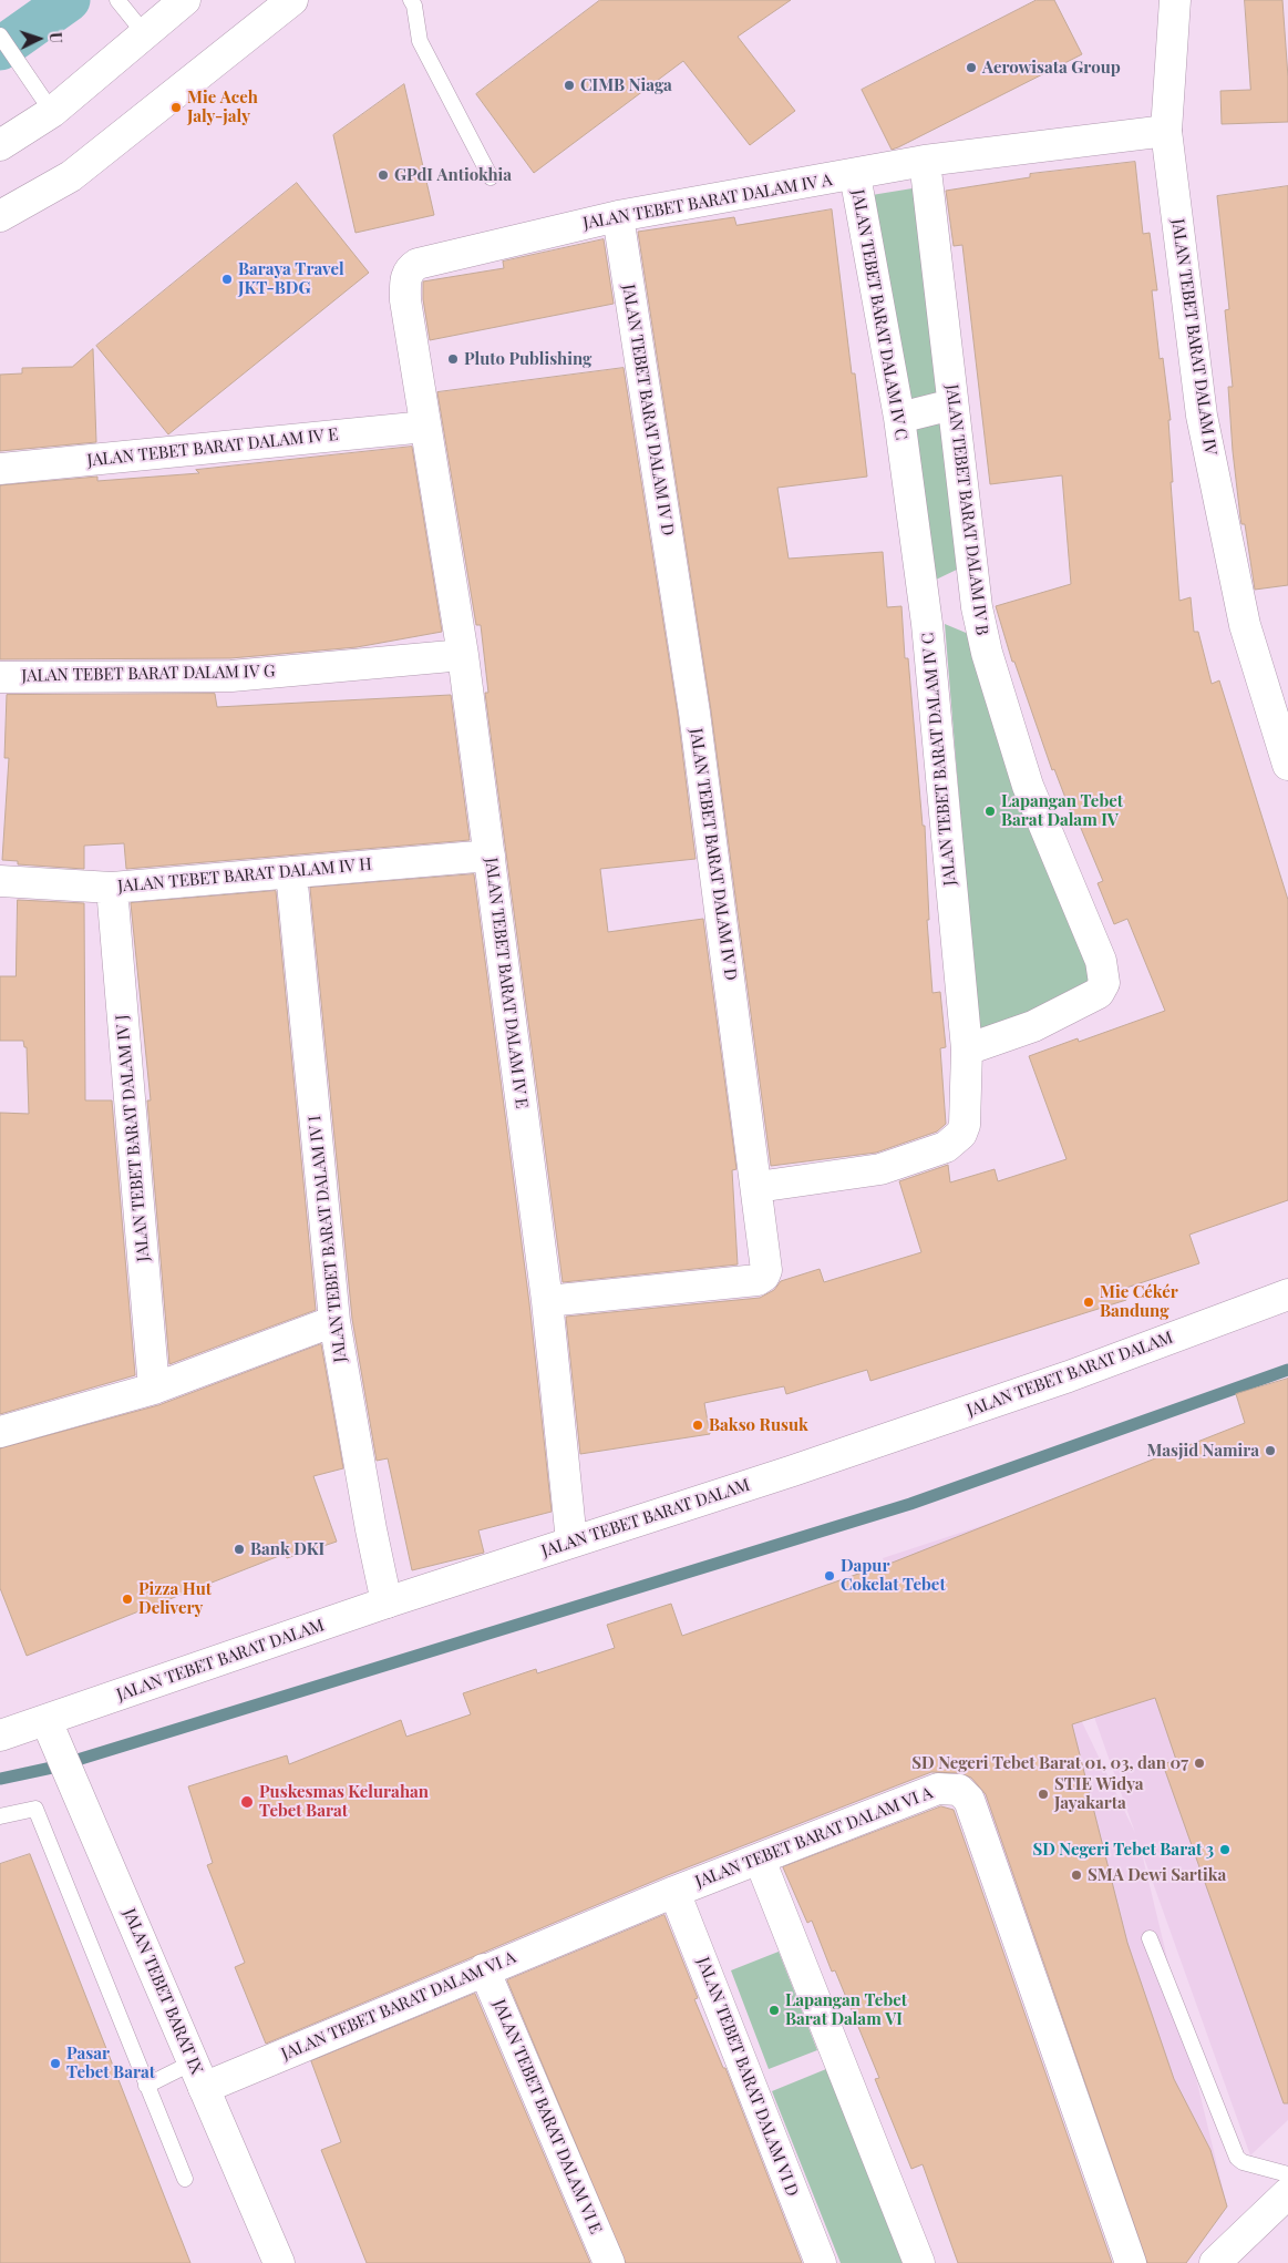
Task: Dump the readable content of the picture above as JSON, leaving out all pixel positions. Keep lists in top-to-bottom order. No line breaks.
{"streets":{"street":["JALAN TEBET BARAT DALAM IV A","JALAN TEBET BARAT DALAM IV C","JALAN TEBET BARAT DALAM IV","JALAN TEBET BARAT DALAM IV D","JALAN TEBET BARAT DALAM IV E","JALAN TEBET BARAT DALAM IV B","JALAN TEBET BARAT DALAM IV G","JALAN TEBET BARAT DALAM IV H","JALAN TEBET BARAT DALAM IV J","JALAN TEBET BARAT DALAM IV I","JALAN TEBET BARAT DALAM","JALAN TEBET BARAT DALAM VI A","JALAN TEBET BARAT IX","JALAN TEBET BARAT DALAM VI D","JALAN TEBET BARAT DALAM VI E"]},"crossings":[["JALAN TEBET BARAT DALAM IV A","JALAN TEBET BARAT DALAM IV C"],["JALAN TEBET BARAT DALAM IV A","JALAN TEBET BARAT DALAM IV"],["JALAN TEBET BARAT DALAM IV A","JALAN TEBET BARAT DALAM IV D"],["JALAN TEBET BARAT DALAM IV A","JALAN TEBET BARAT DALAM IV E"],["JALAN TEBET BARAT DALAM IV A","JALAN TEBET BARAT DALAM IV B"],["JALAN TEBET BARAT DALAM IV C","JALAN TEBET BARAT DALAM IV D"],["JALAN TEBET BARAT DALAM IV C","JALAN TEBET BARAT DALAM IV B"],["JALAN TEBET BARAT DALAM IV D","JALAN TEBET BARAT DALAM IV E"],["JALAN TEBET BARAT DALAM IV E","JALAN TEBET BARAT DALAM IV G"],["JALAN TEBET BARAT DALAM IV E","JALAN TEBET BARAT DALAM IV H"],["JALAN TEBET BARAT DALAM IV E","JALAN TEBET BARAT DALAM"],["JALAN TEBET BARAT DALAM IV H","JALAN TEBET BARAT DALAM IV J"],["JALAN TEBET BARAT DALAM IV H","JALAN TEBET BARAT DALAM IV I"],["JALAN TEBET BARAT DALAM IV I","JALAN TEBET BARAT DALAM"],["JALAN TEBET BARAT DALAM","JALAN TEBET BARAT IX"],["JALAN TEBET BARAT DALAM VI A","JALAN TEBET BARAT IX"],["JALAN TEBET BARAT DALAM VI A","JALAN TEBET BARAT DALAM VI D"],["JALAN TEBET BARAT DALAM VI A","JALAN TEBET BARAT DALAM VI E"]],"places":["Aerowisata Group","CIMB Niaga","Mie Aceh Jaly-jaly","GPdI Antiokhia","Baraya Travel JKT-BDG","Pluto Publishing","Lapangan Tebet Barat Dalam IV","Mie Cékér Bandung","Bakso Rusuk","Masjid Namira","Bank DKI","Dapur Cokelat Tebet","Pizza Hut Delivery","SD Negeri Tebet Barat 01, 03, dan 07","STIE Widya Jayakarta","Puskesmas Kelurahan Tebet Barat","SD Negeri Tebet Barat 3","SMA Dewi Sartika","Lapangan Tebet Barat Dalam VI","Pasar Tebet Barat"],"north":"right"}
